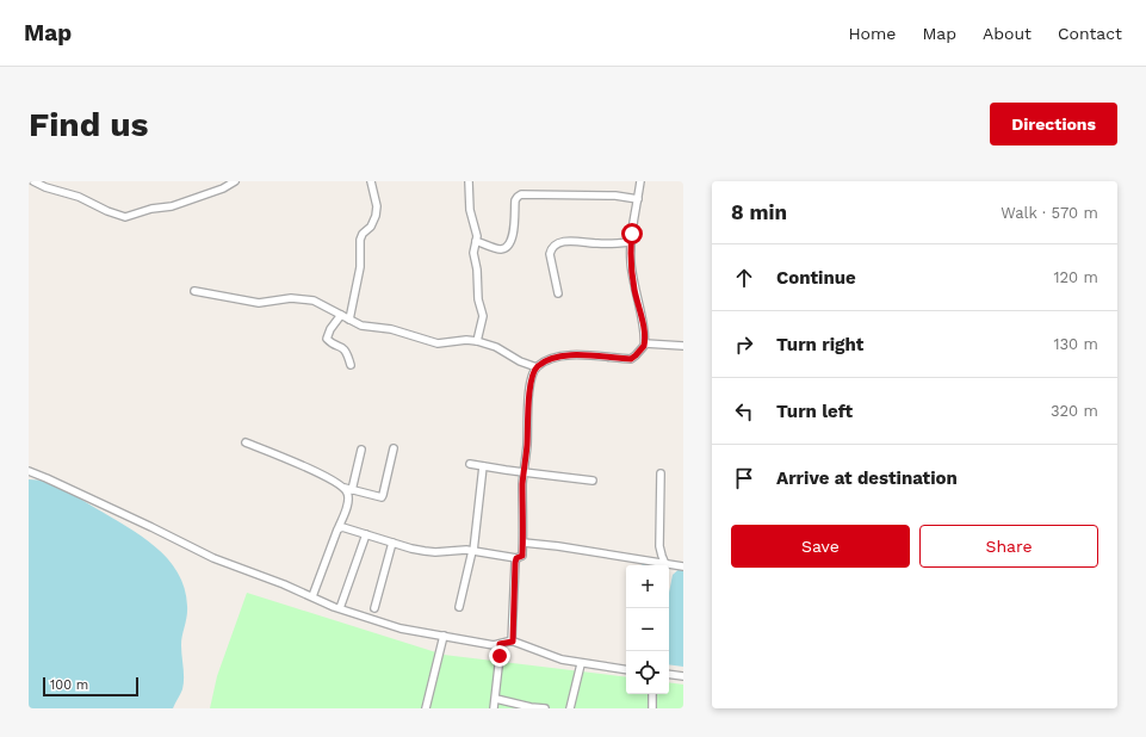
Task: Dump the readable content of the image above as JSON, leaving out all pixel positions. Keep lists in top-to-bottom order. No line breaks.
{"scale_bar":"100 m","page":{"header":"Map","nav":["Home","Map","About","Contact"],"buttons":["Directions",["Save","Share"]],"title":"Find us","heading":["8 min","Walk · 570 m"],"list":[["Continue","120 m"],["Turn right","130 m"],["Turn left","320 m"],"Arrive at destination"],"map_buttons":["+","−"],"scale":"100 m"}}
